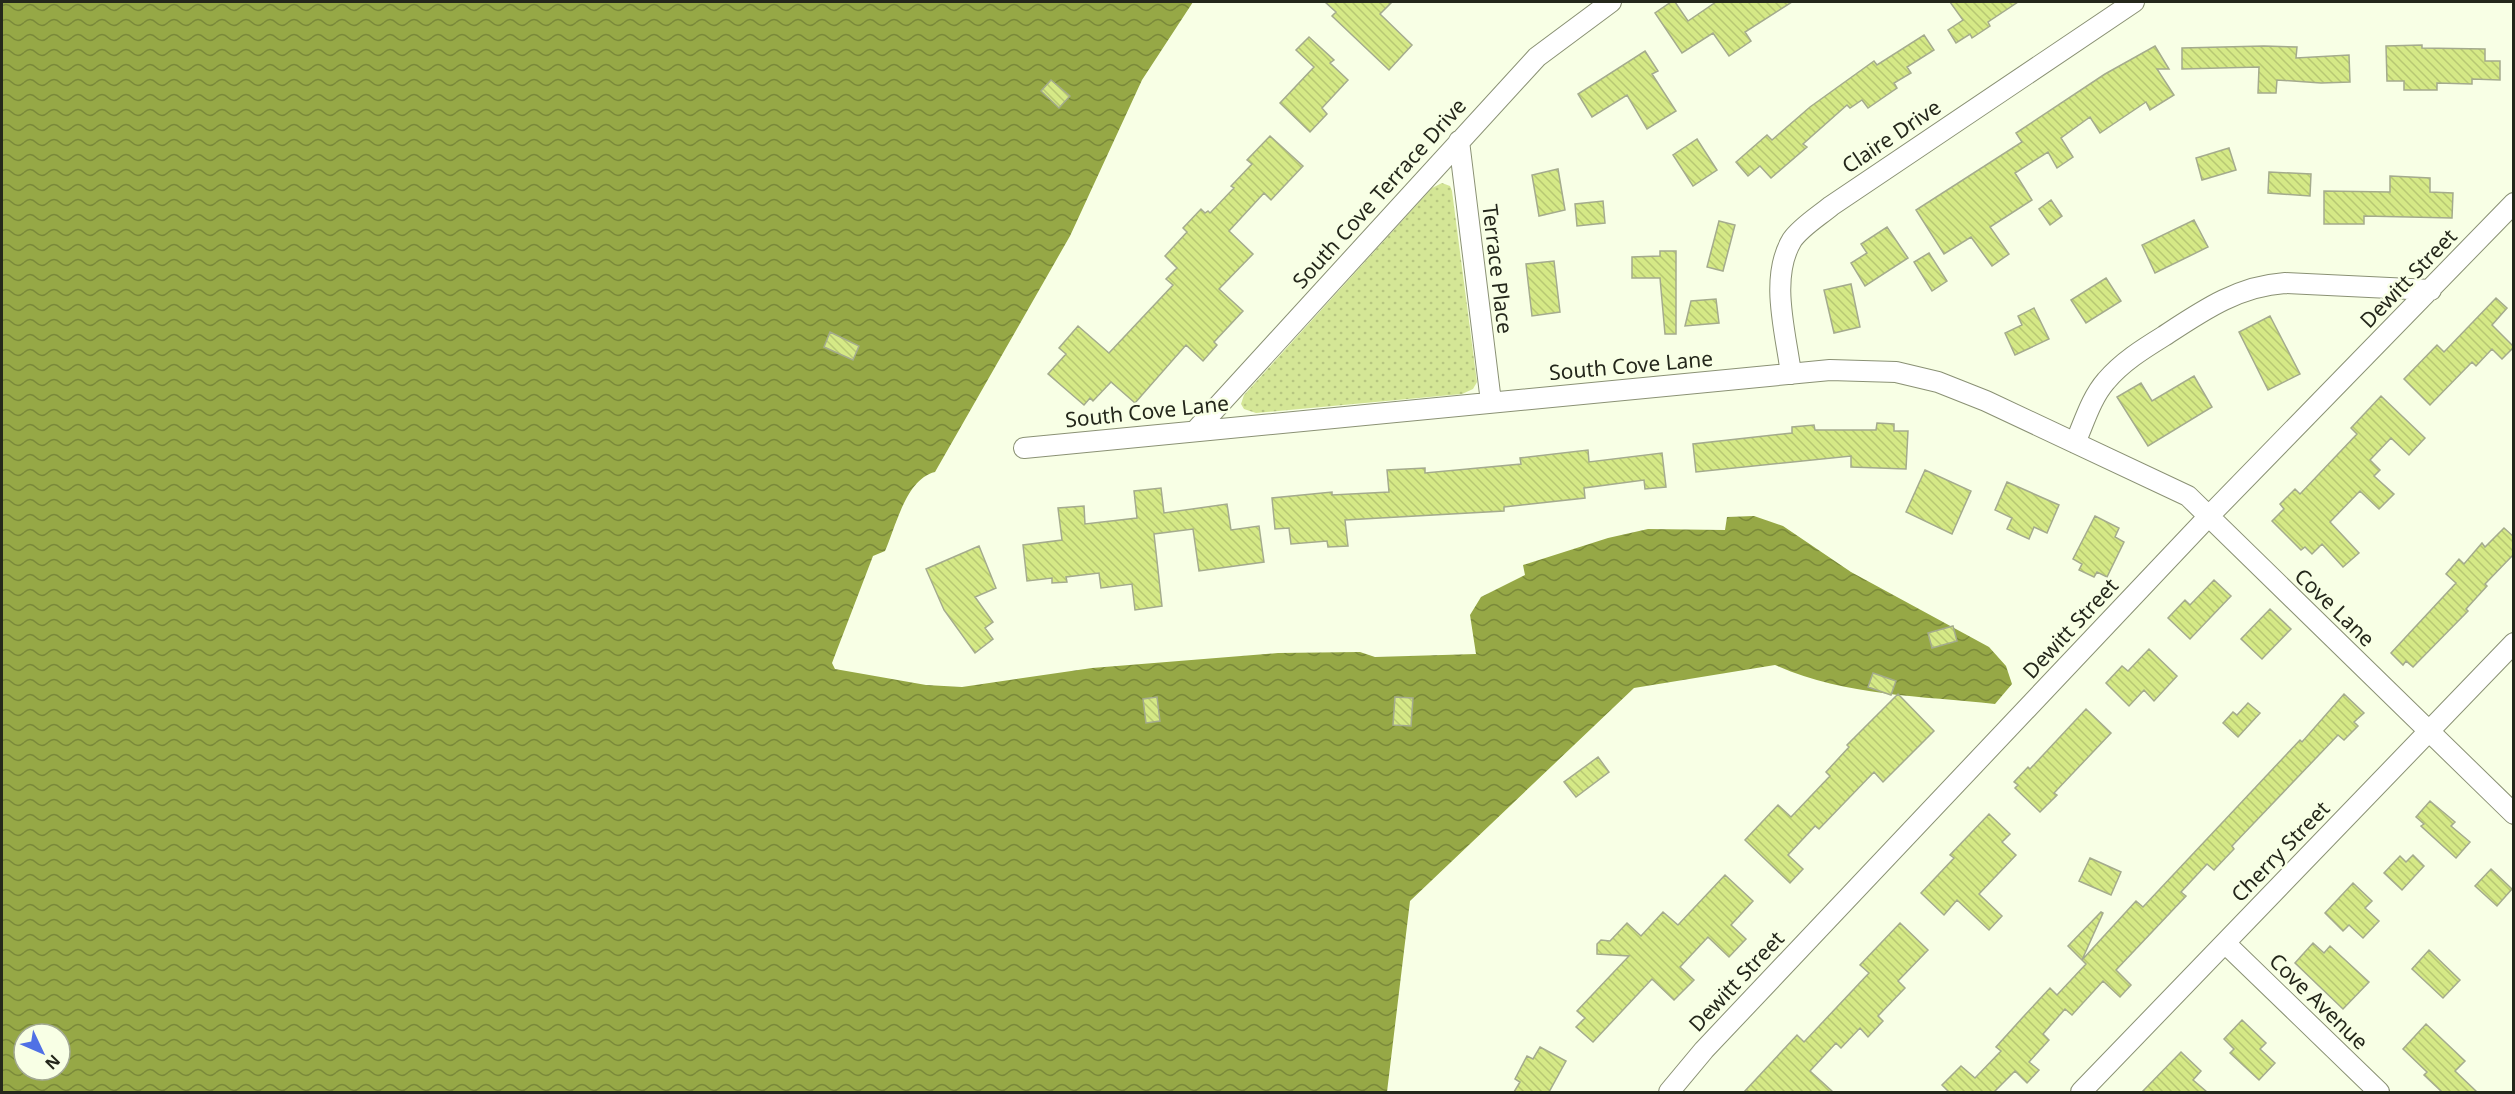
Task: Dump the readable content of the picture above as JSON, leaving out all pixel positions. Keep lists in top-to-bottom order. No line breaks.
{"streets":{"street":["Claire Drive","South Cove Terrace Drive","Terrace Place","Dewitt Street","South Cove Lane","Cove Lane","Cherry Street","Cove Avenue"]},"crossings":[["Claire Drive","South Cove Lane"],["South Cove Terrace Drive","Terrace Place"],["South Cove Terrace Drive","South Cove Lane"],["Terrace Place","South Cove Lane"],["Dewitt Street","South Cove Lane"],["Dewitt Street","Cove Lane"],["South Cove Lane","Cove Lane"],["Cove Lane","Cherry Street"],["Cherry Street","Cove Avenue"]],"north":"bottom right"}
